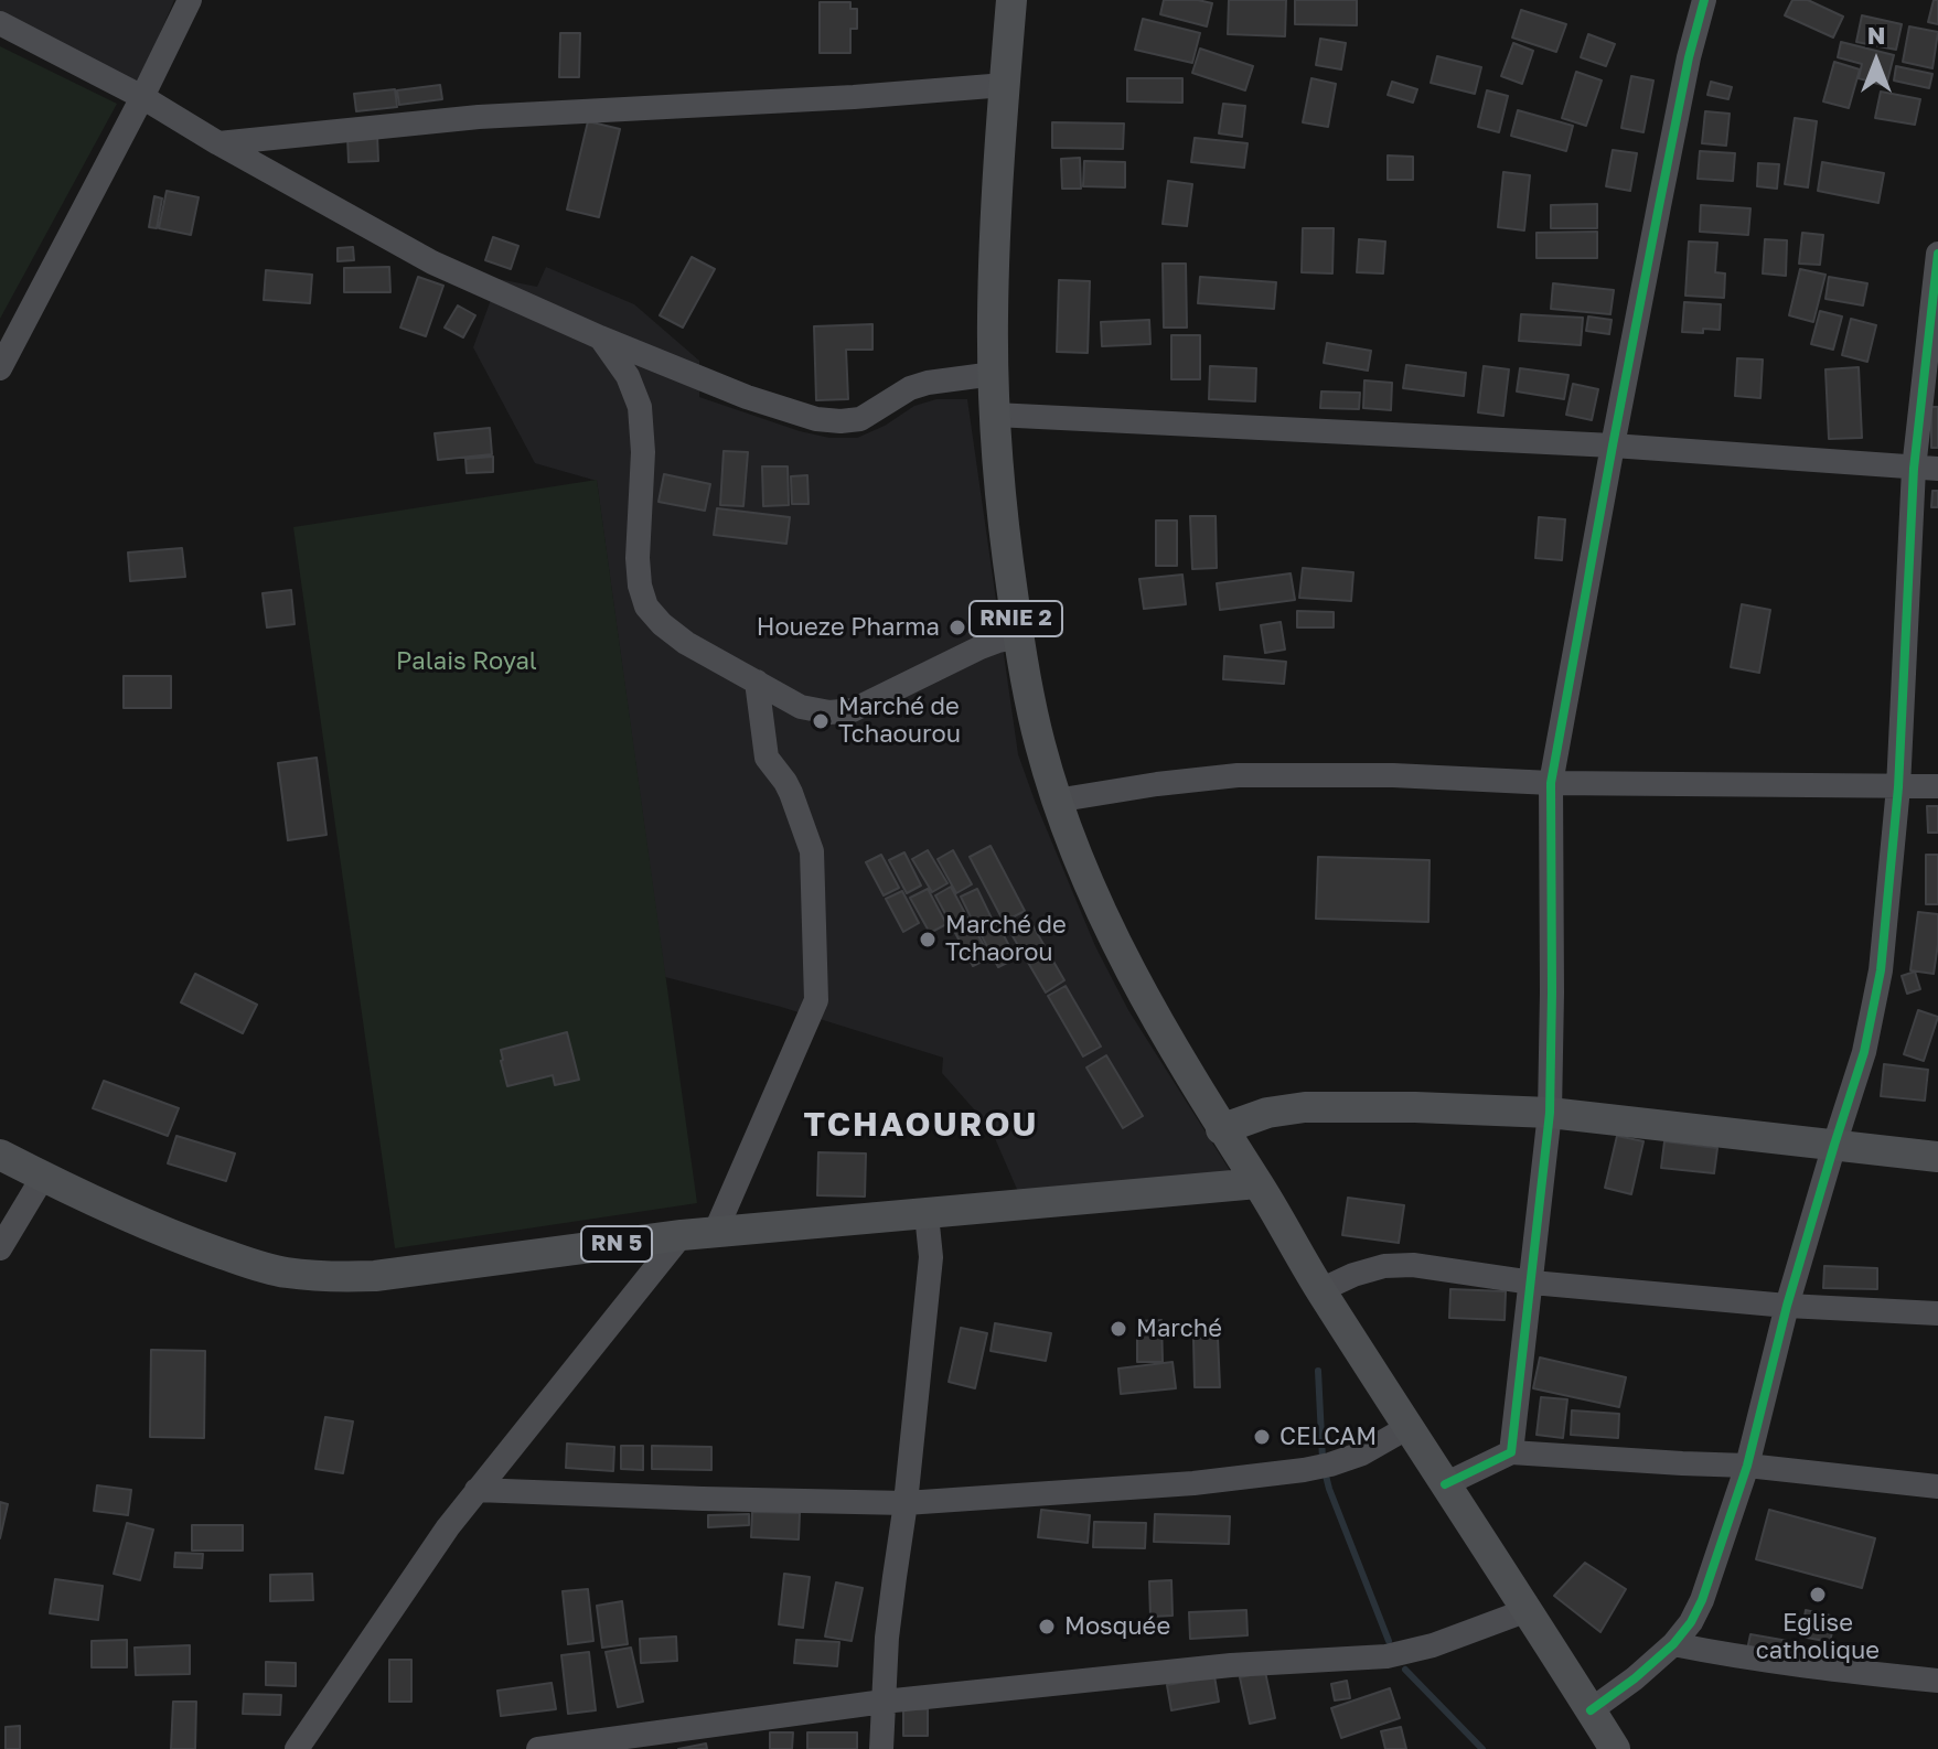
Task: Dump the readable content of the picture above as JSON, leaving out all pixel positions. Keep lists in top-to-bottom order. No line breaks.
{"streets":{"main road":["RNIE 2","RN 5"]},"crossings":[["RNIE 2","RN 5"]],"districts":["TCHAOUROU"],"parks":["Palais Royal"],"places":["Houeze Pharma","Marché de Tchaourou","Marché de Tchaorou","Marché","CELCAM","Eglise catholique","Mosquée"],"north":"top"}
